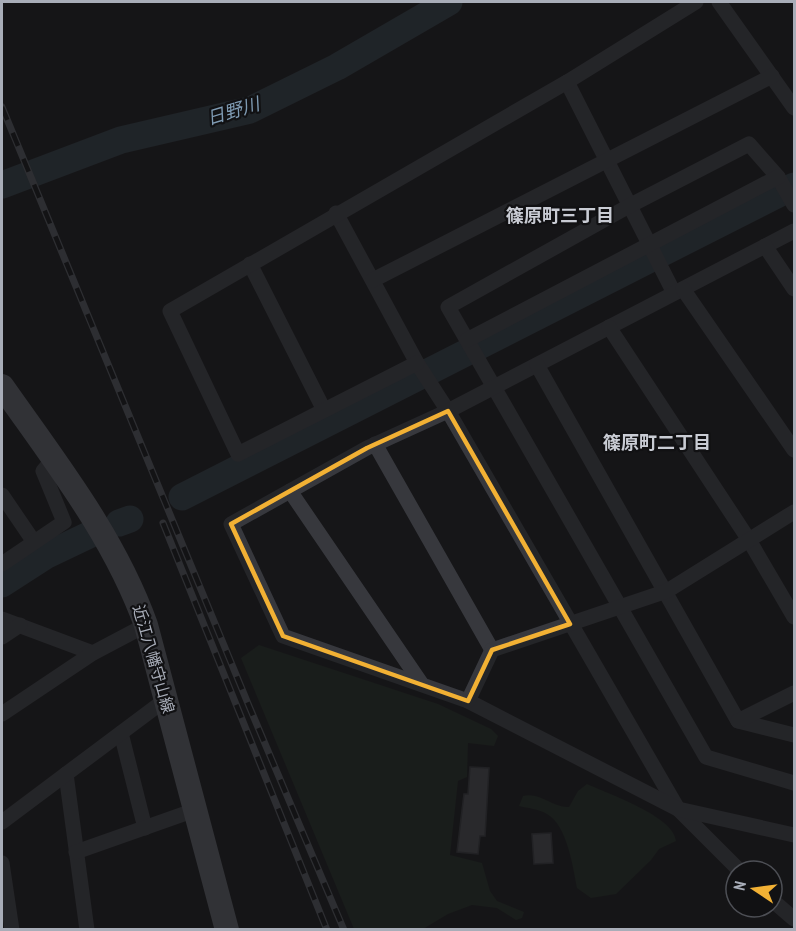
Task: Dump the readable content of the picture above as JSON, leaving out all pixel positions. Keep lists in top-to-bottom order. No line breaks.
{"streets":{"main road":["近江八幡守山線"]},"districts":["篠原町三丁目","篠原町二丁目"],"water":["日野川"],"north":"left"}
